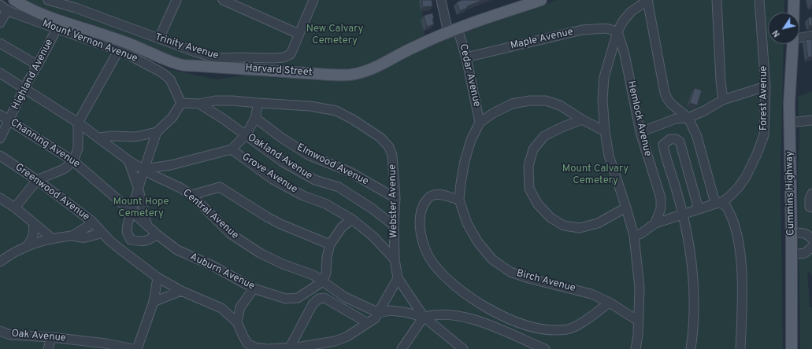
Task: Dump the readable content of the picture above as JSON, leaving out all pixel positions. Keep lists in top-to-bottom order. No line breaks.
{"streets":{"main road":["Harvard Street","Cummins Highway"],"street":["Maple Avenue","Mount Vernon Avenue","Trinity Avenue","Highland Avenue","Cedar Avenue","Forest Avenue","Hemlock Avenue","Channing Avenue","Oakland Avenue","Elmwood Avenue","Grove Avenue","Greenwood Avenue","Webster Avenue","Central Avenue","Auburn Avenue","Birch Avenue","Oak Avenue"]},"crossings":[["Maple Avenue","Cedar Avenue"],["Maple Avenue","Hemlock Avenue"],["Mount Vernon Avenue","Highland Avenue"],["Mount Vernon Avenue","Webster Avenue"],["Harvard Street","Cedar Avenue"],["Highland Avenue","Channing Avenue"],["Highland Avenue","Central Avenue"],["Cedar Avenue","Birch Avenue"],["Forest Avenue","Hemlock Avenue"],["Channing Avenue","Auburn Avenue"],["Oakland Avenue","Webster Avenue"],["Elmwood Avenue","Webster Avenue"],["Grove Avenue","Webster Avenue"],["Grove Avenue","Central Avenue"],["Central Avenue","Auburn Avenue"]],"parks":["New Calvary Cemetery","Mount Calvary Cemetery","Mount Hope Cemetery"],"north":"bottom left"}
